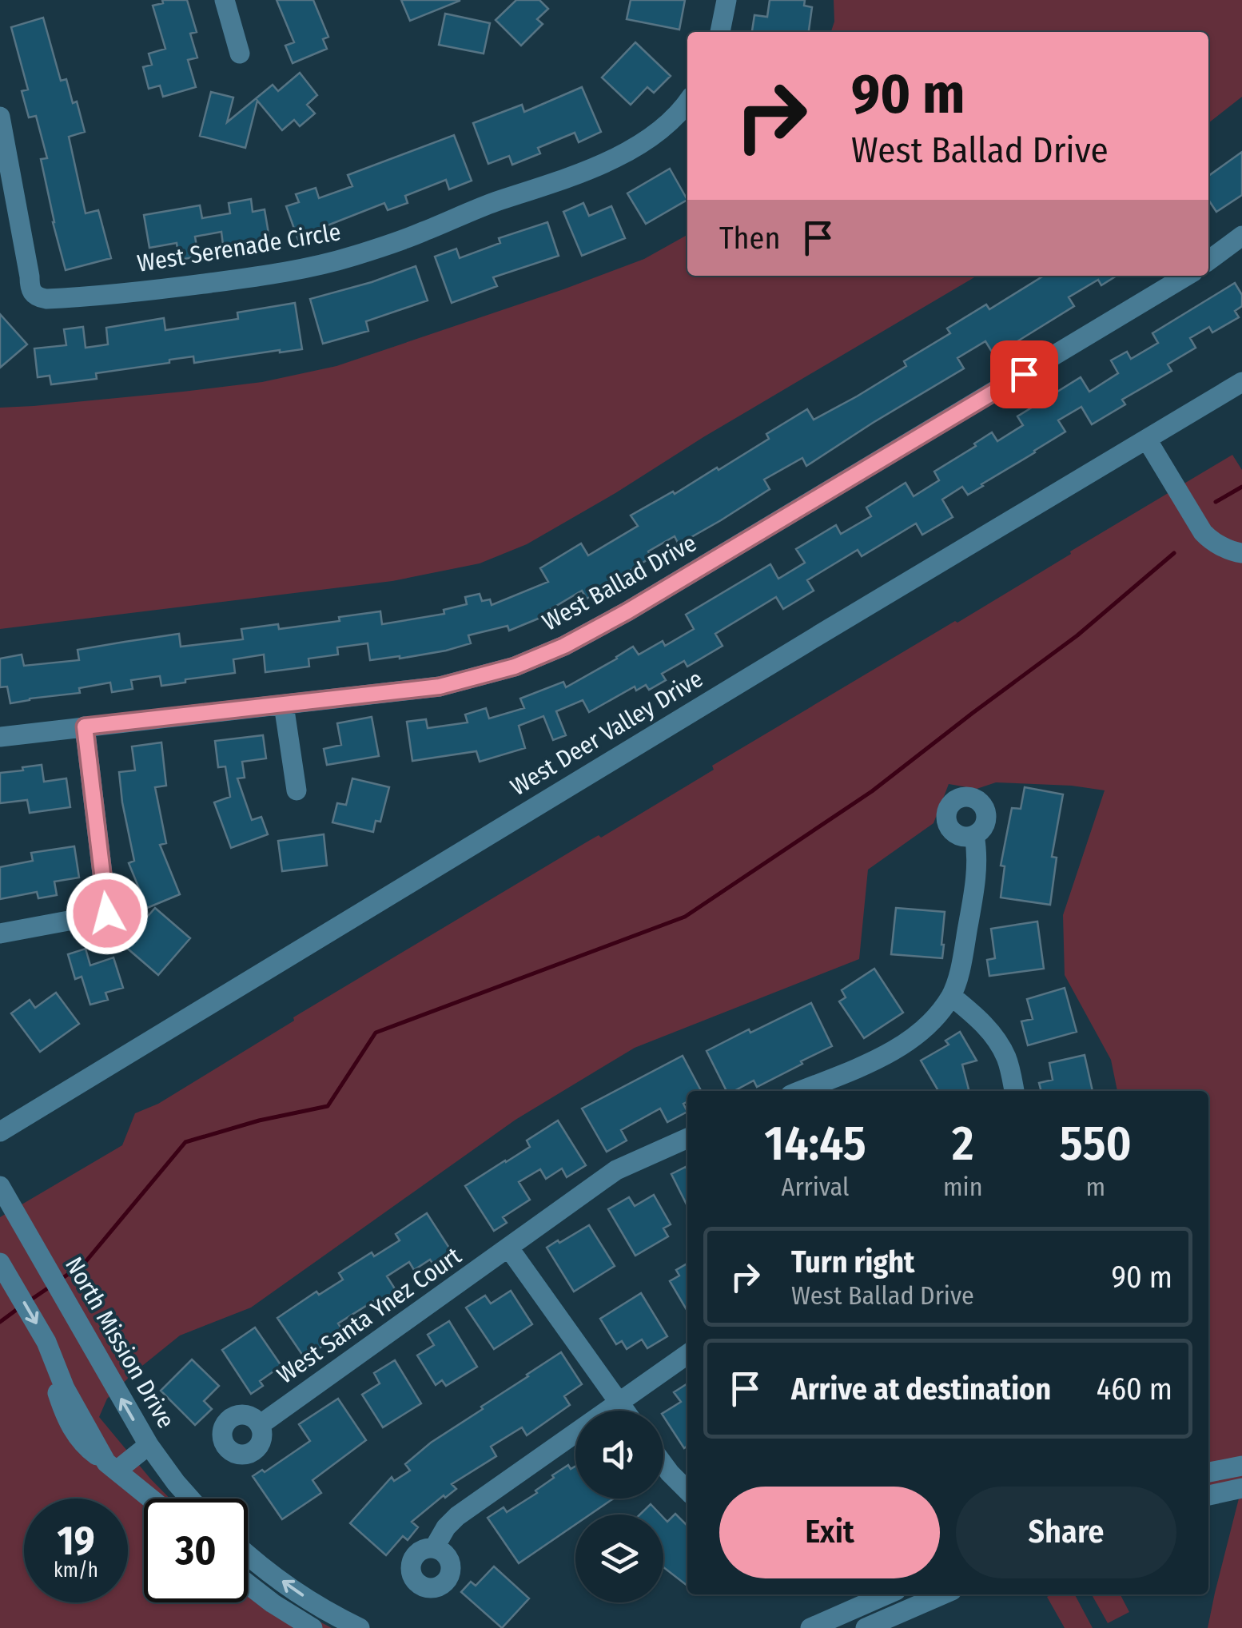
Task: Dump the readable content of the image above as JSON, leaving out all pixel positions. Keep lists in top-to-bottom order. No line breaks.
{"streets":{"street":["West Serenade Circle","West Ballad Drive","West Deer Valley Drive","West Santa Ynez Court","North Mission Drive"]},"page":{"turn":["90 m","West Ballad Drive"],"then":"Then","eta":["14:45","Arrival","2","min","550","m"],"list":[{"name":"Turn right","note":"West Ballad Drive","value":"90 m"},{"name":"Arrive at destination","value":"460 m"}],"buttons":["Exit","Share"],"speed":"19 km/h","limit":"30"}}
